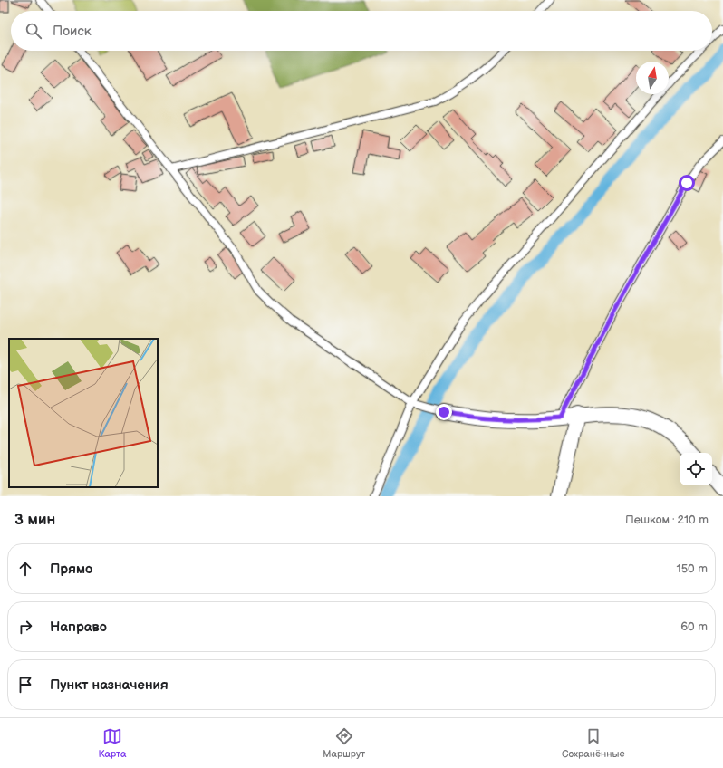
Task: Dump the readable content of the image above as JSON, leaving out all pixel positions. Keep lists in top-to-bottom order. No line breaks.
{"north":"top","page":{"search":"Поиск","heading":["3 мин","Пешком · 210 m"],"list":[["Прямо","150 m"],["Направо","60 m"],"Пункт назначения"],"nav":["Карта","Маршрут","Сохранённые"]}}
